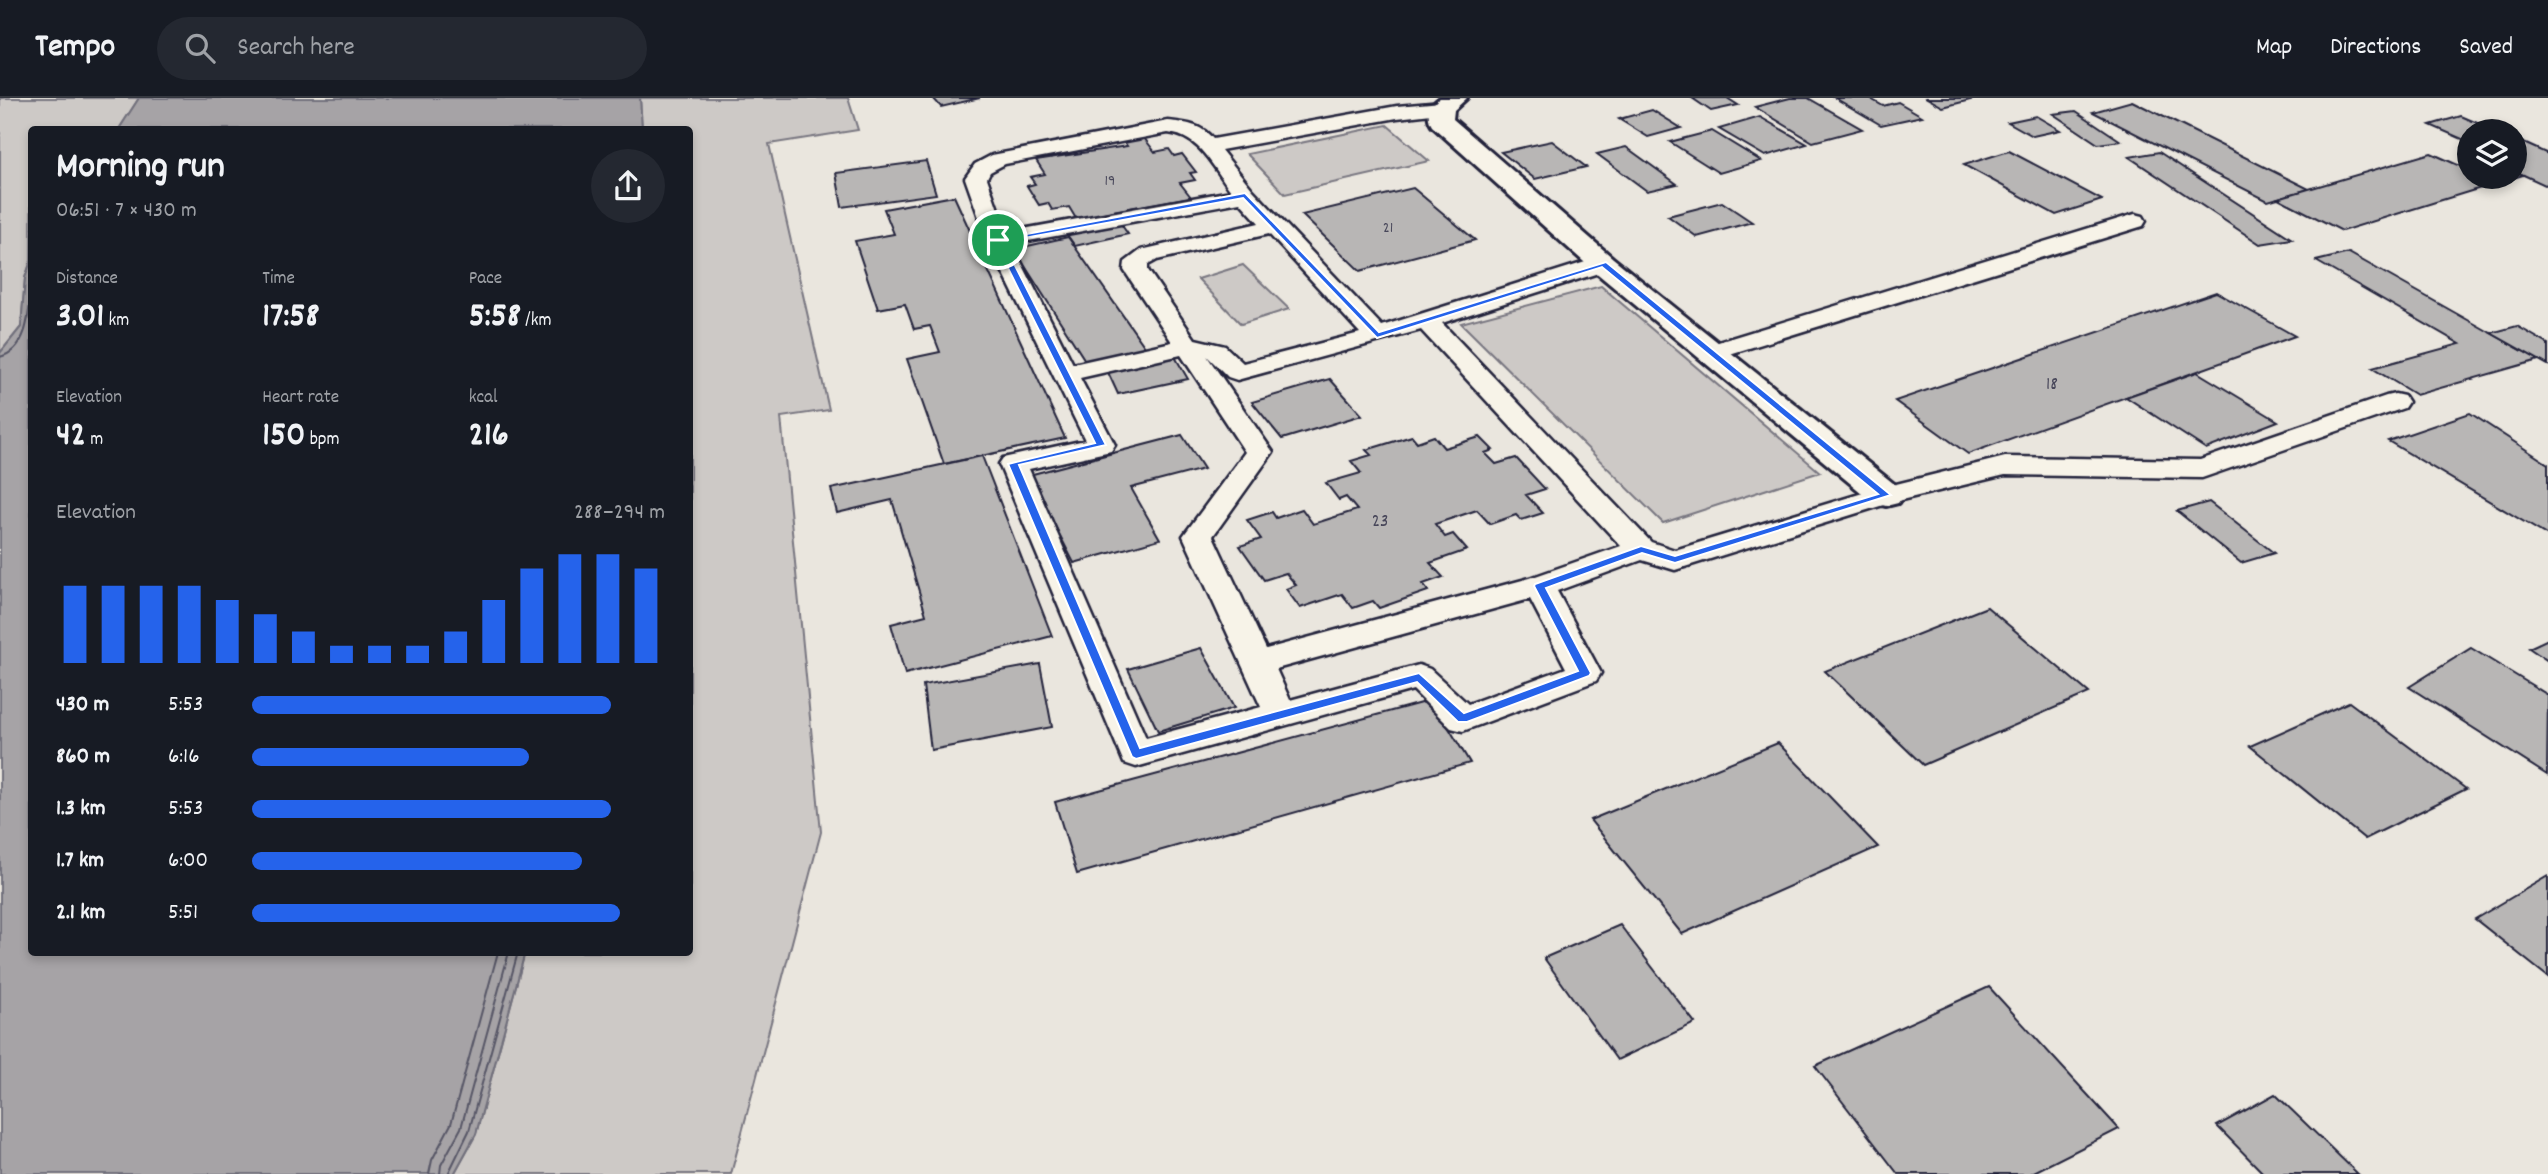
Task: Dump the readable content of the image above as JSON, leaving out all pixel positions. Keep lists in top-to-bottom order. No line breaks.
{"house_numbers":["19","21","18","23"],"page":{"header":"Tempo","search":"Search here","nav":["Map","Directions","Saved"],"heading":["Morning run","06:51 · 7 × 430 m"],"stats":[["Distance","3.01 km"],["Time","17:58"],["Pace","5:58 /km"],["Elevation","42 m"],["Heart rate","150 bpm"],["kcal","216"]],"chart":["Elevation","288–294 m"],"list":[{"name":"430 m","note":"5:53"},{"name":"860 m","note":"6:16"},{"name":"1.3 km","note":"5:53"},{"name":"1.7 km","note":"6:00"},{"name":"2.1 km","note":"5:51"}]}}
